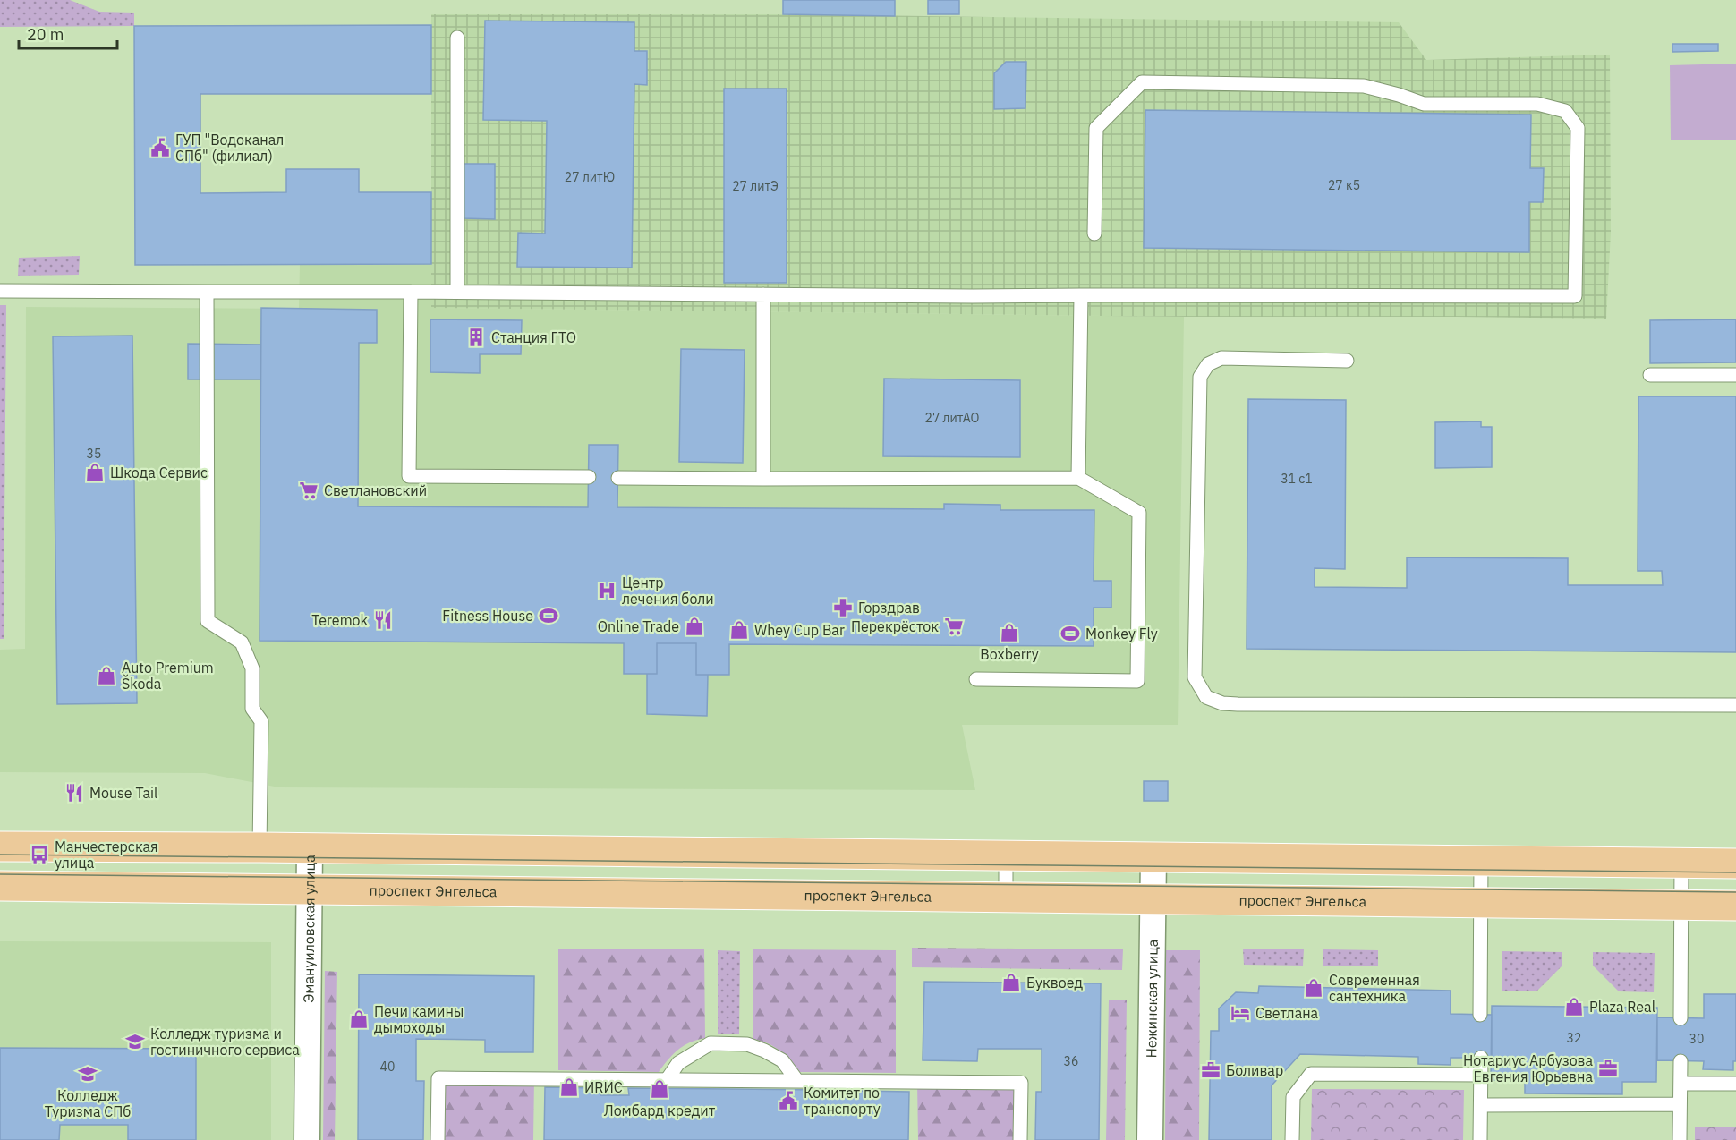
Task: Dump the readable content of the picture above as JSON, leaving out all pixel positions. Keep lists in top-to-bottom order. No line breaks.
{"streets":{"main road":["проспект Энгельса"],"street":["Эмануиловская улица","Нежинская улица"]},"crossings":[["проспект Энгельса","Эмануиловская улица"],["проспект Энгельса","Нежинская улица"]],"places":{"public building":["ГУП \"Водоканал СПб\" (филиал)","Комитет по транспорту"],"building":["Станция ГТО"],"shop":["Шкода Сервис","Online Trade","Whey Cup Bar","Boxberry","Auto Premium Škoda","Буквоед","Современная сантехника","Plaza Real","Печи камины дымоходы","ИRИС","Ломбард кредит"],"supermarket":["Светлановский","Перекрёсток"],"hospital":["Центр лечения боли"],"pharmacy":["Горздрав"],"sports":["Fitness House","Monkey Fly"],"restaurant":["Teremok","Mouse Tail"],"bus stop":["Манчестерская улица"],"hotel":["Светлана"],"school or university":["Колледж туризма и гостиничного сервиса","Колледж Туризма СПб"],"office":["Нотариус Арбузова Евгения Юрьевна","Боливар"]},"house_numbers":["27 литЮ","27 к5","27 литЭ","27 литАО","35","31 с1","32","30","36","40"],"scale_bar":"20 m"}
